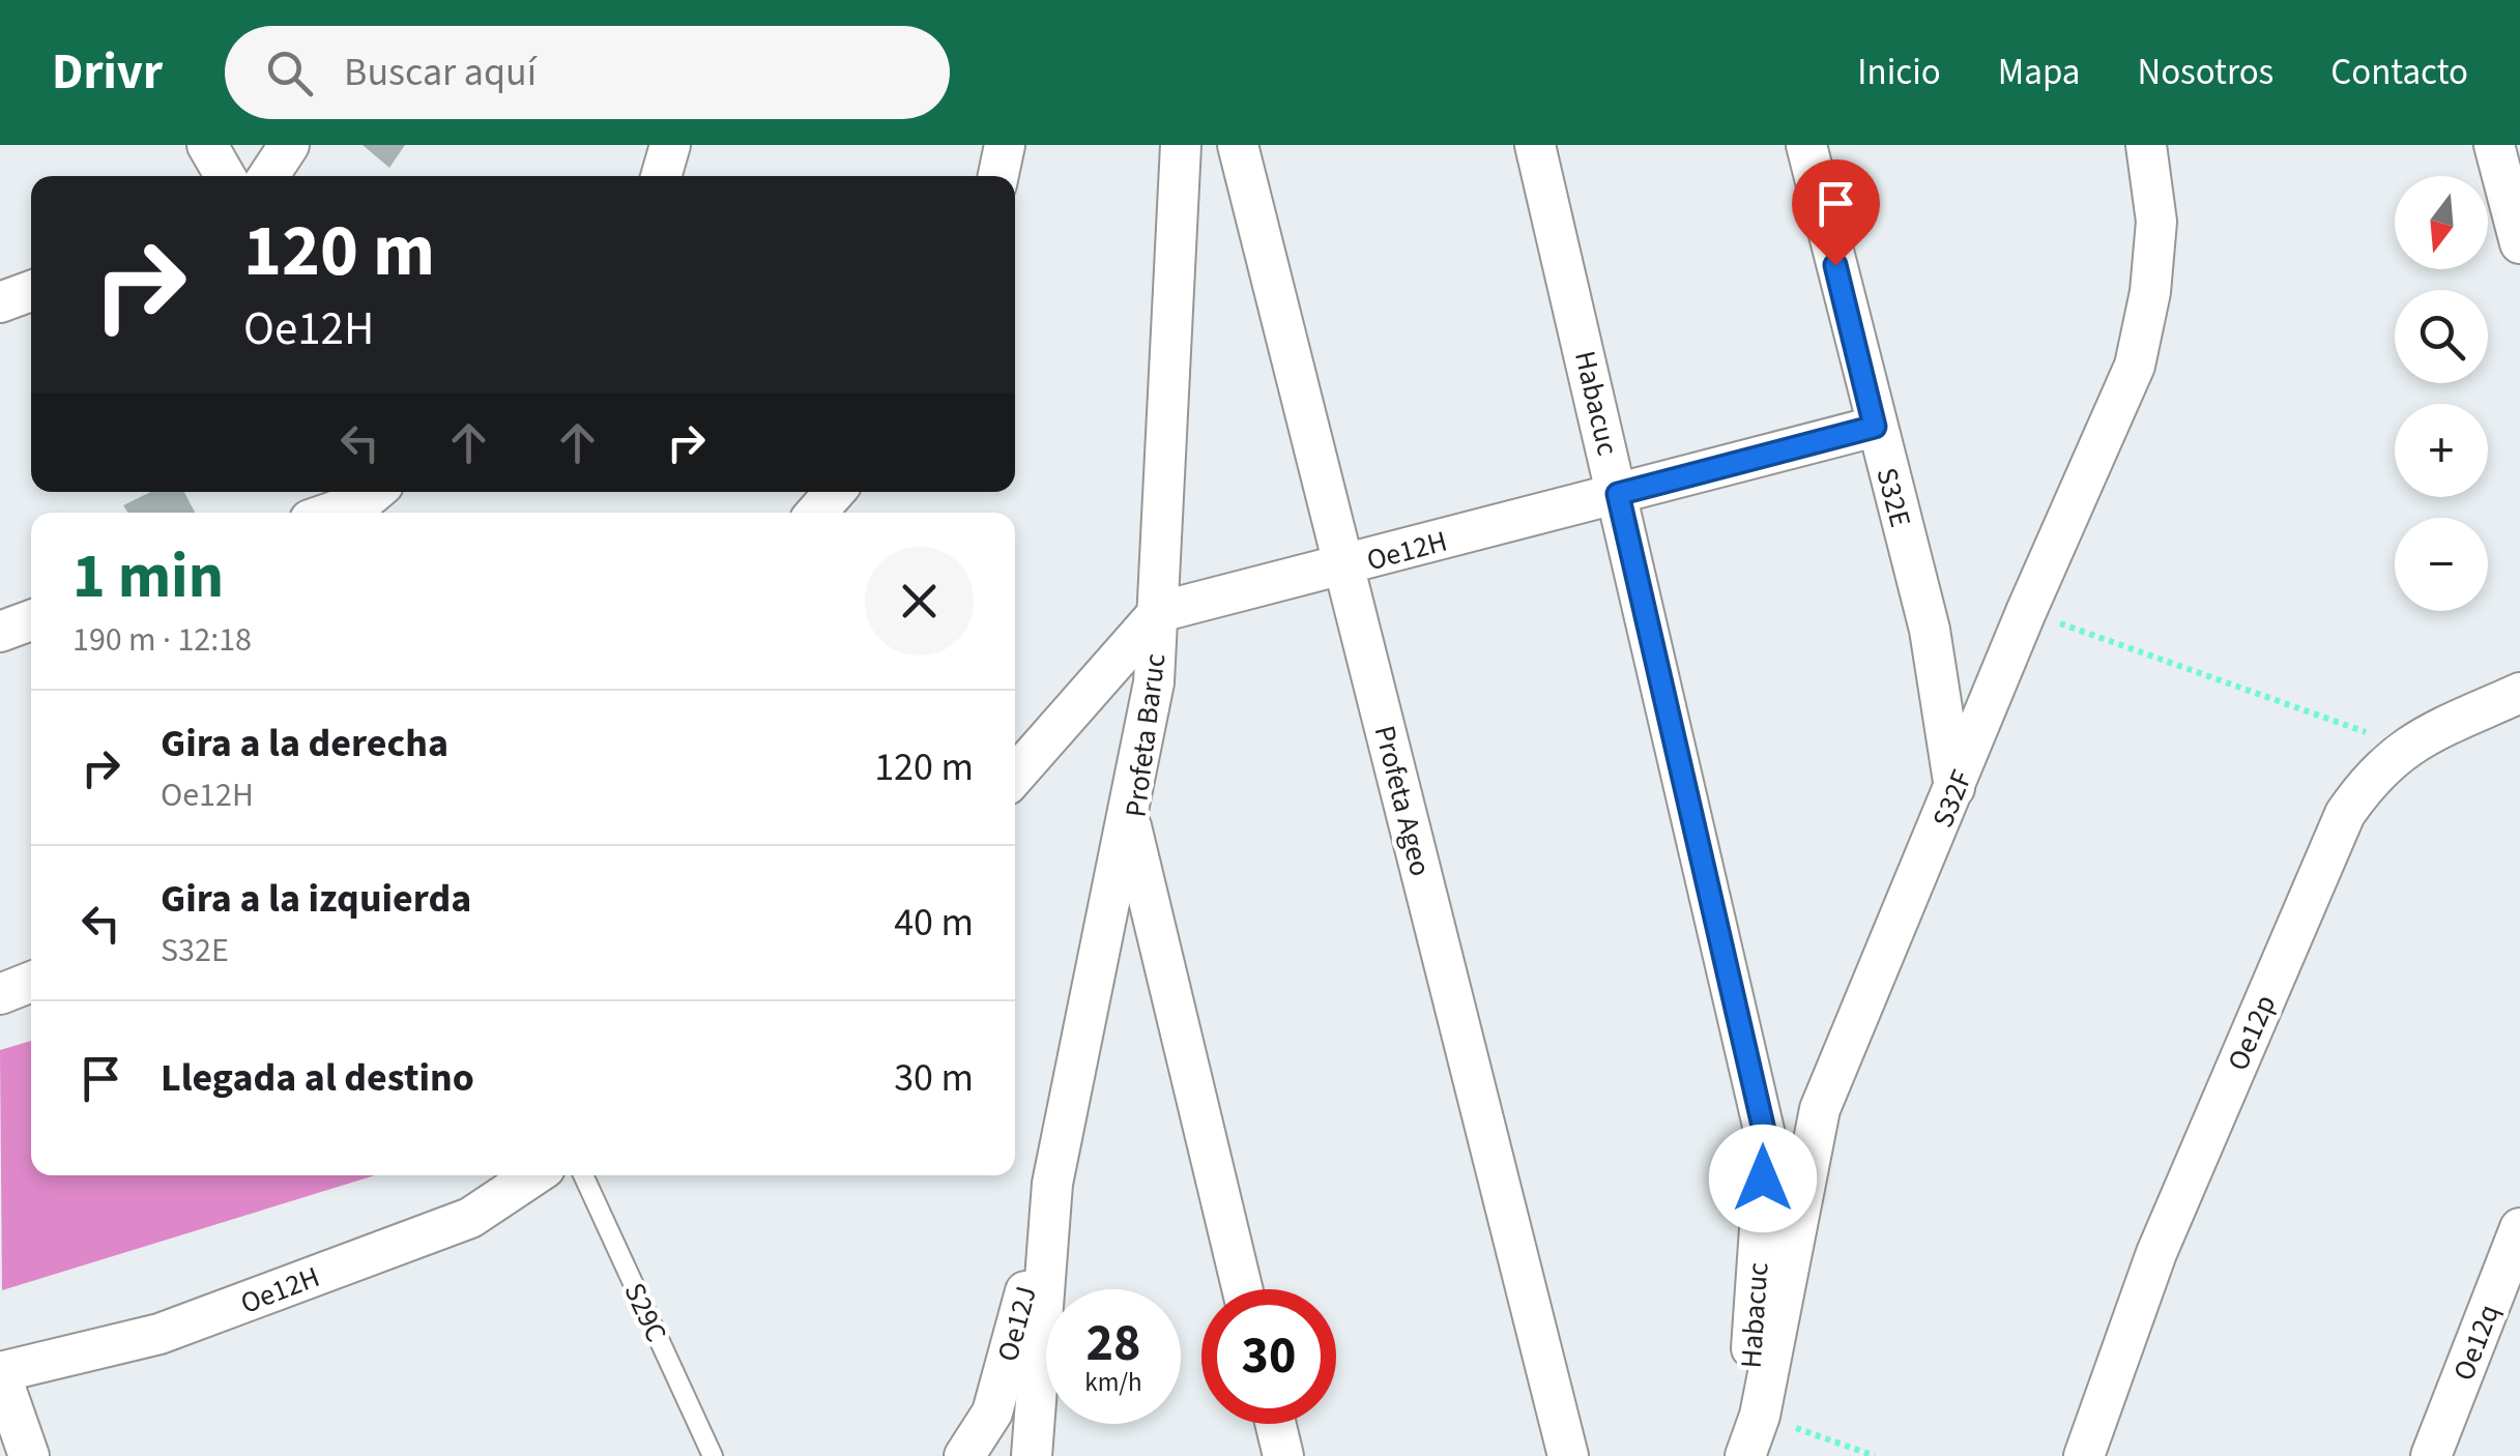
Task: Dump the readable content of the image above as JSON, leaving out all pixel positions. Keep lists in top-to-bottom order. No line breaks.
{"streets":{"street":["Habacuc","S32E","Oe12H","Profeta Baruc","S32F","Profeta Ageo","Oe12p","Oe12J","Oe12q"],"lane":["S29C"]},"crossings":[["Habacuc","Oe12H"],["Habacuc","S32F"],["S32E","Oe12H"],["S32E","S32F"],["Oe12H","Profeta Baruc"],["Oe12H","Profeta Ageo"]],"north":"bottom","page":{"header":"Drivr","search":"Buscar aquí","nav":["Inicio","Mapa","Nosotros","Contacto"],"map_buttons":["+","−"],"turn":["120 m","Oe12H"],"heading":["1 min","190 m · 12:18"],"list":[{"name":"Gira a la derecha","note":"Oe12H","value":"120 m"},{"name":"Gira a la izquierda","note":"S32E","value":"40 m"},{"name":"Llegada al destino","value":"30 m"}],"speed":"28 km/h","limit":"30"}}
